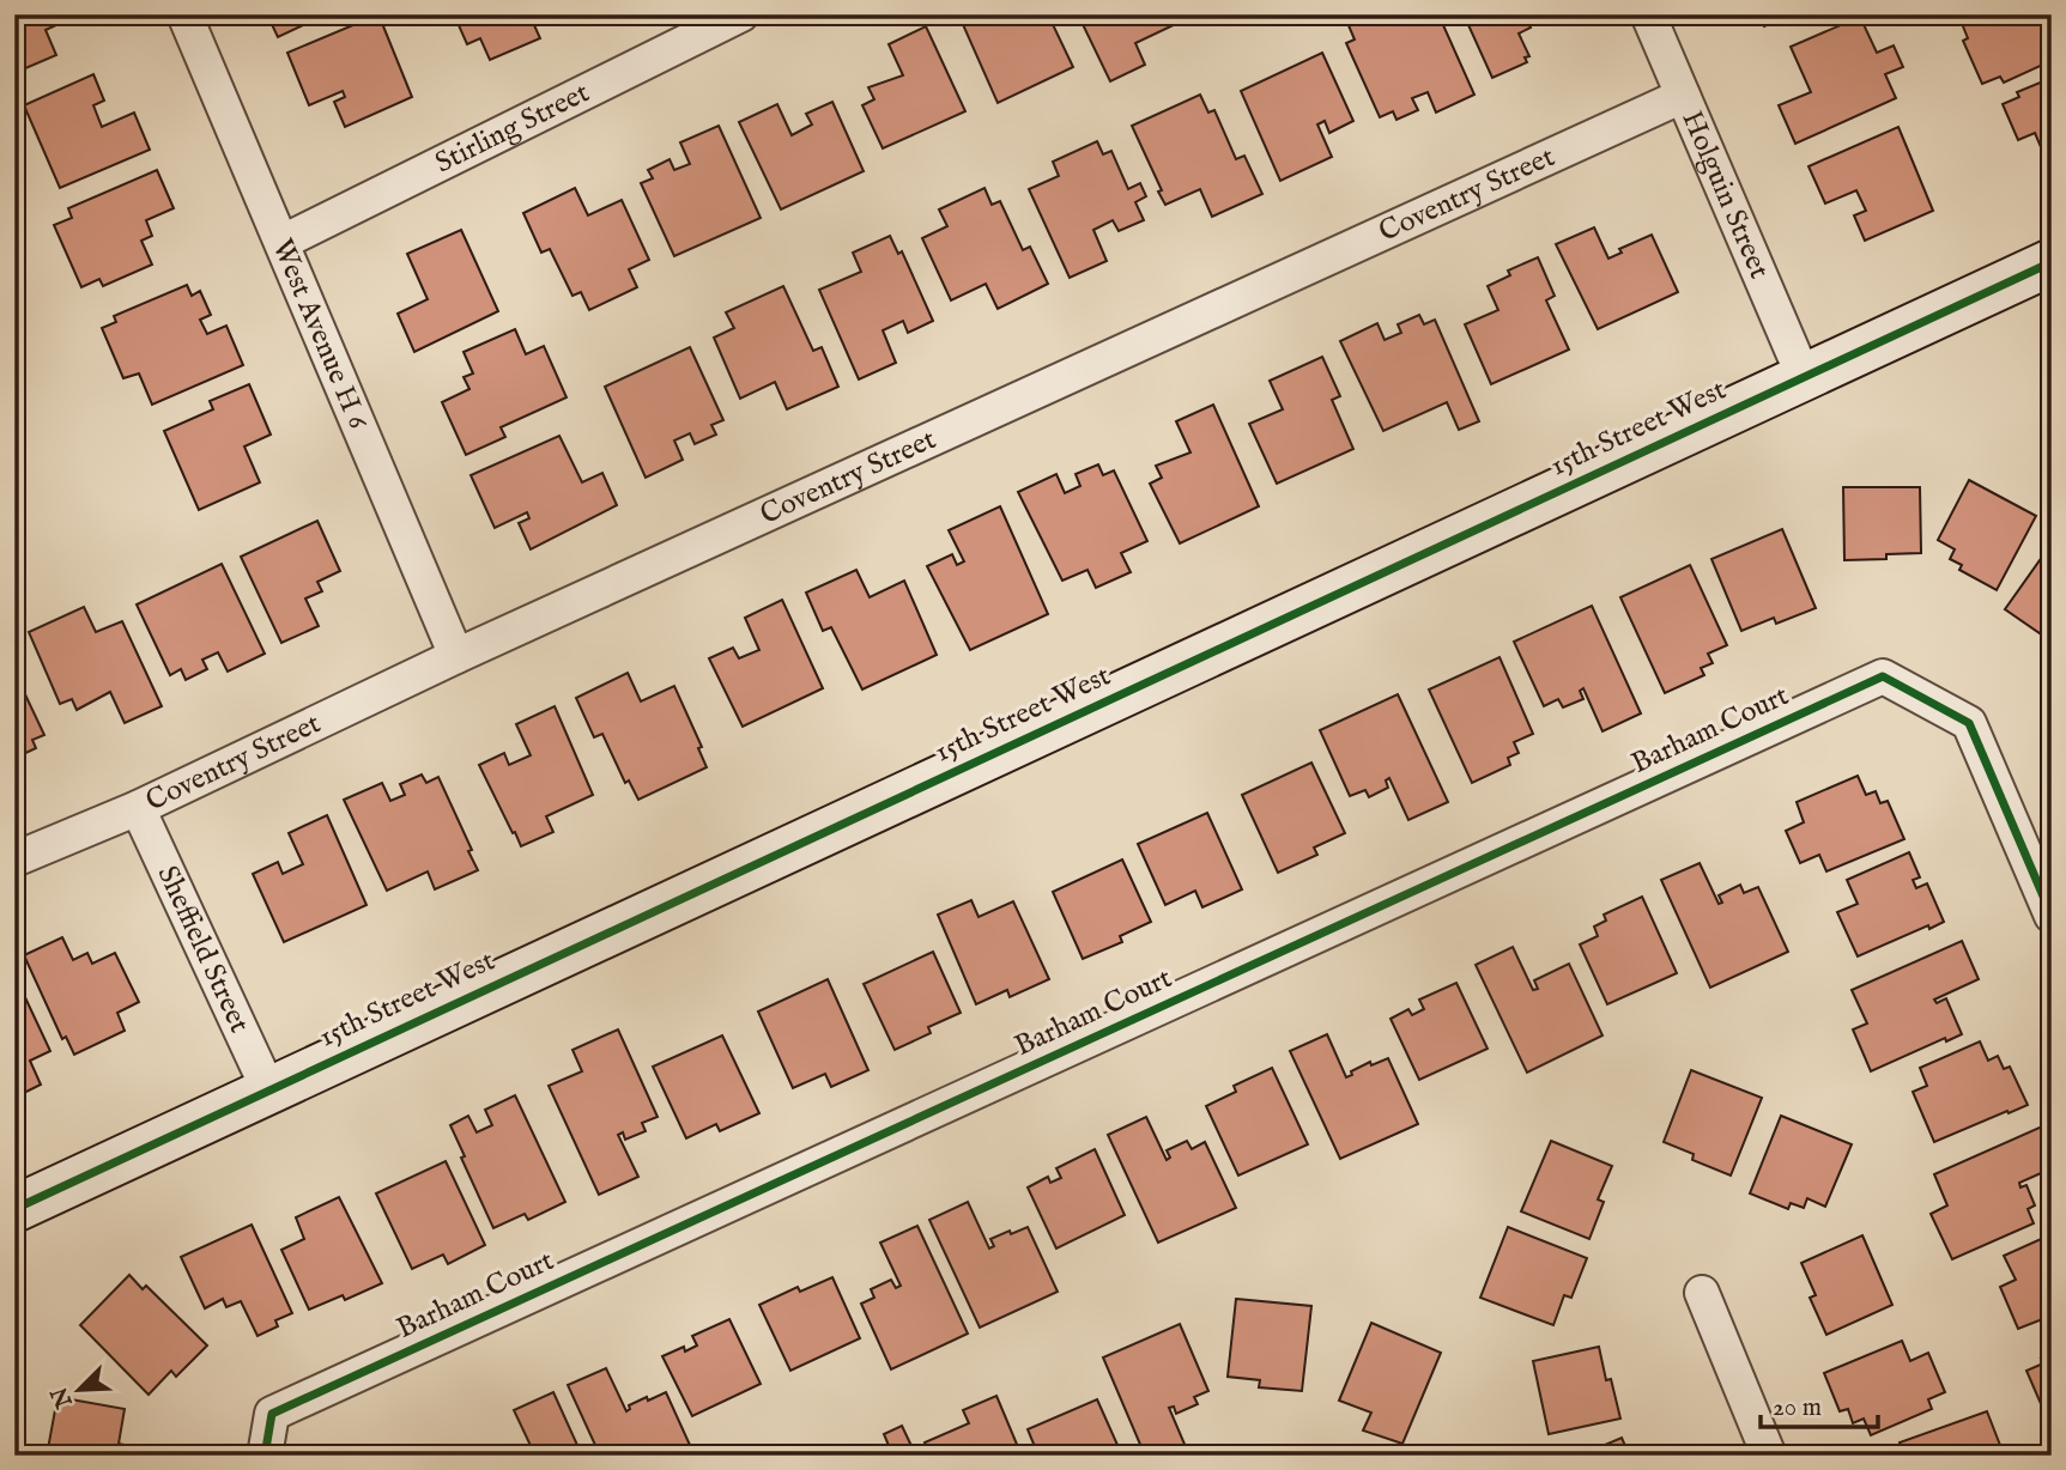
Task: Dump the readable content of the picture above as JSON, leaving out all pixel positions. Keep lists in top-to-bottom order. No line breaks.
{"streets":{"street":["Stirling Street","Coventry Street","Holguin Street","West Avenue H 6","15th Street West","Barham Court","Sheffield Street"]},"crossings":[["Stirling Street","West Avenue H 6"],["Coventry Street","Holguin Street"],["Coventry Street","West Avenue H 6"],["Coventry Street","Sheffield Street"],["Holguin Street","15th Street West"],["15th Street West","Sheffield Street"]],"scale_bar":"20 m","north":"bottom left"}
